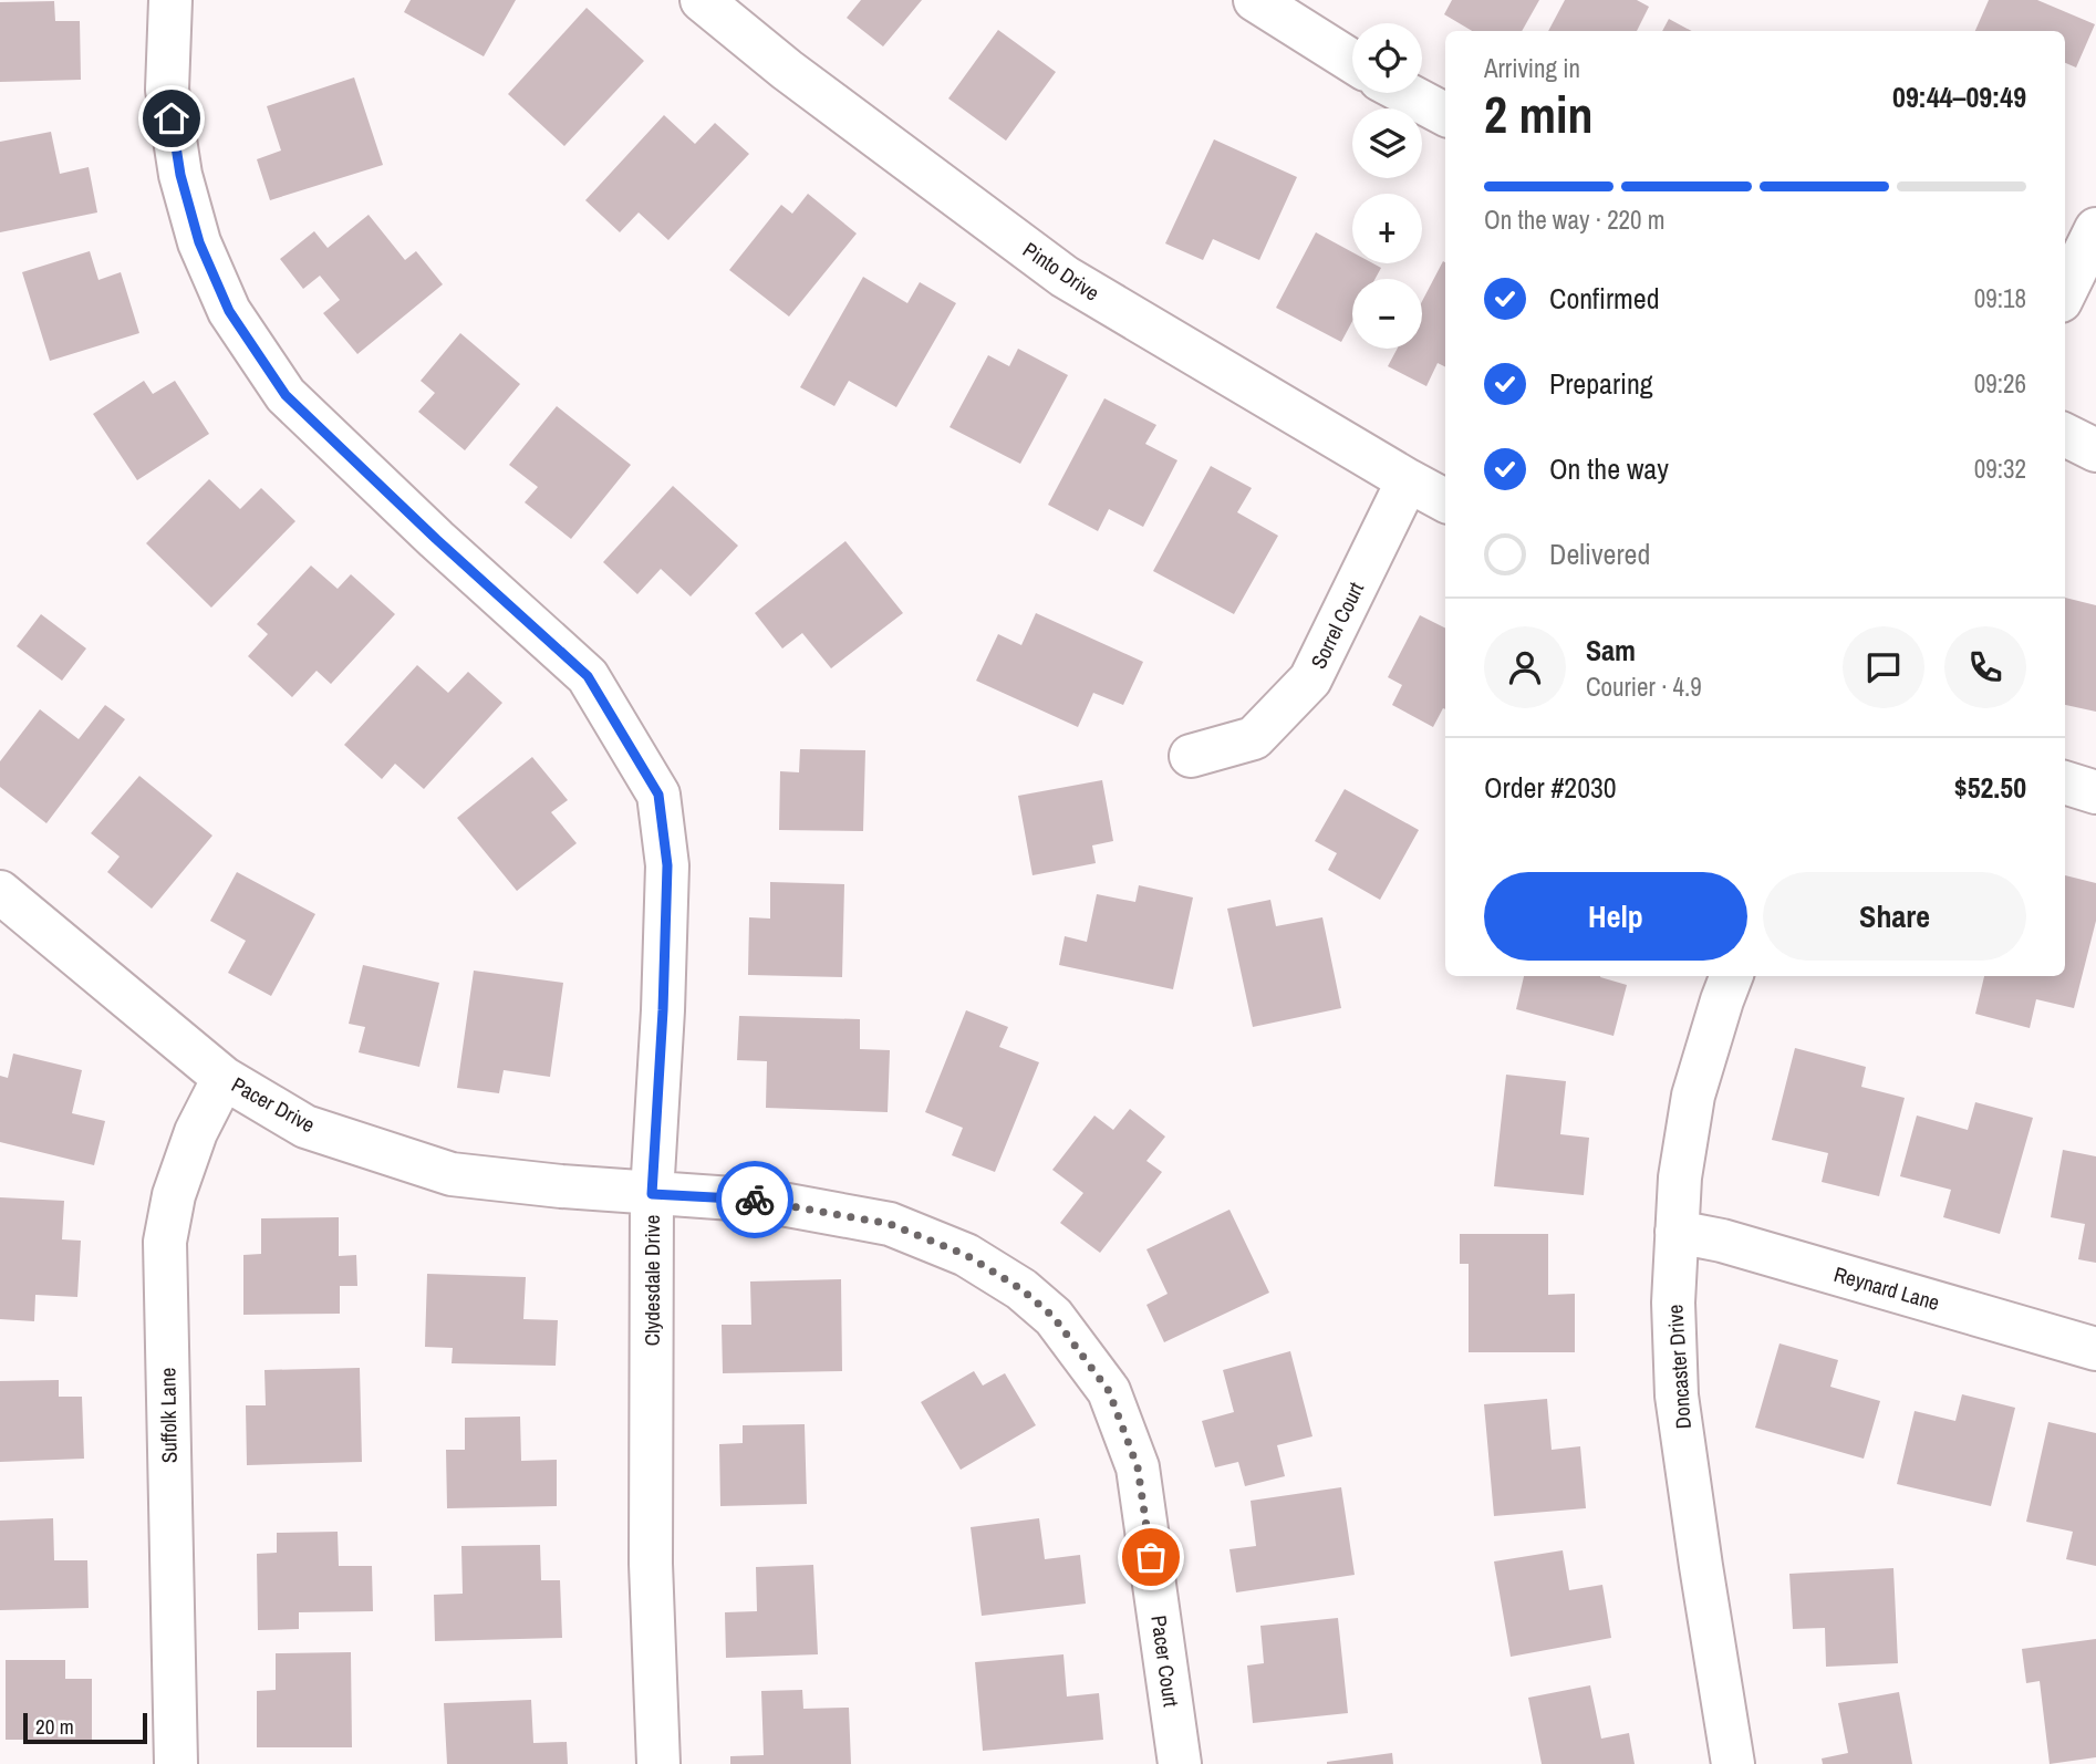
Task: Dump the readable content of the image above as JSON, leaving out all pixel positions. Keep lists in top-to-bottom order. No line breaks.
{"streets":{"street":["Pinto Drive","Sorrel Court","Pacer Drive","Clydesdale Drive","Reynard Lane","Doncaster Drive","Suffolk Lane","Pacer Court"]},"crossings":[["Pinto Drive","Sorrel Court"],["Pacer Drive","Clydesdale Drive"],["Pacer Drive","Suffolk Lane"],["Pacer Drive","Pacer Court"],["Clydesdale Drive","Pacer Court"],["Reynard Lane","Doncaster Drive"]],"scale_bar":"20 m","page":{"map_buttons":["+","−"],"heading":["2 min","Arriving in","09:44–09:49"],"panel":["Sam","Courier · 4.9","Order #2030","$52.50"],"bar":"On the way · 220 m","list":[["Confirmed","09:18"],["Preparing","09:26"],["On the way","09:32"],"Delivered"],"buttons":["Help","Share"],"scale":"20 m"}}
